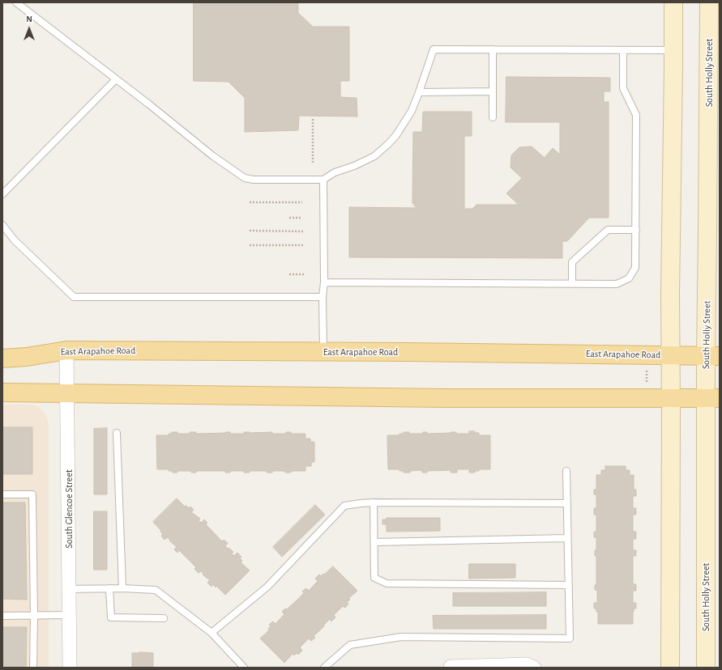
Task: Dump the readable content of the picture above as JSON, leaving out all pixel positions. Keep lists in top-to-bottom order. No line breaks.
{"streets":{"main road":["South Holly Street","East Arapahoe Road"],"street":["South Glencoe Street"]},"crossings":[["South Holly Street","East Arapahoe Road"],["East Arapahoe Road","South Glencoe Street"]],"north":"top"}
